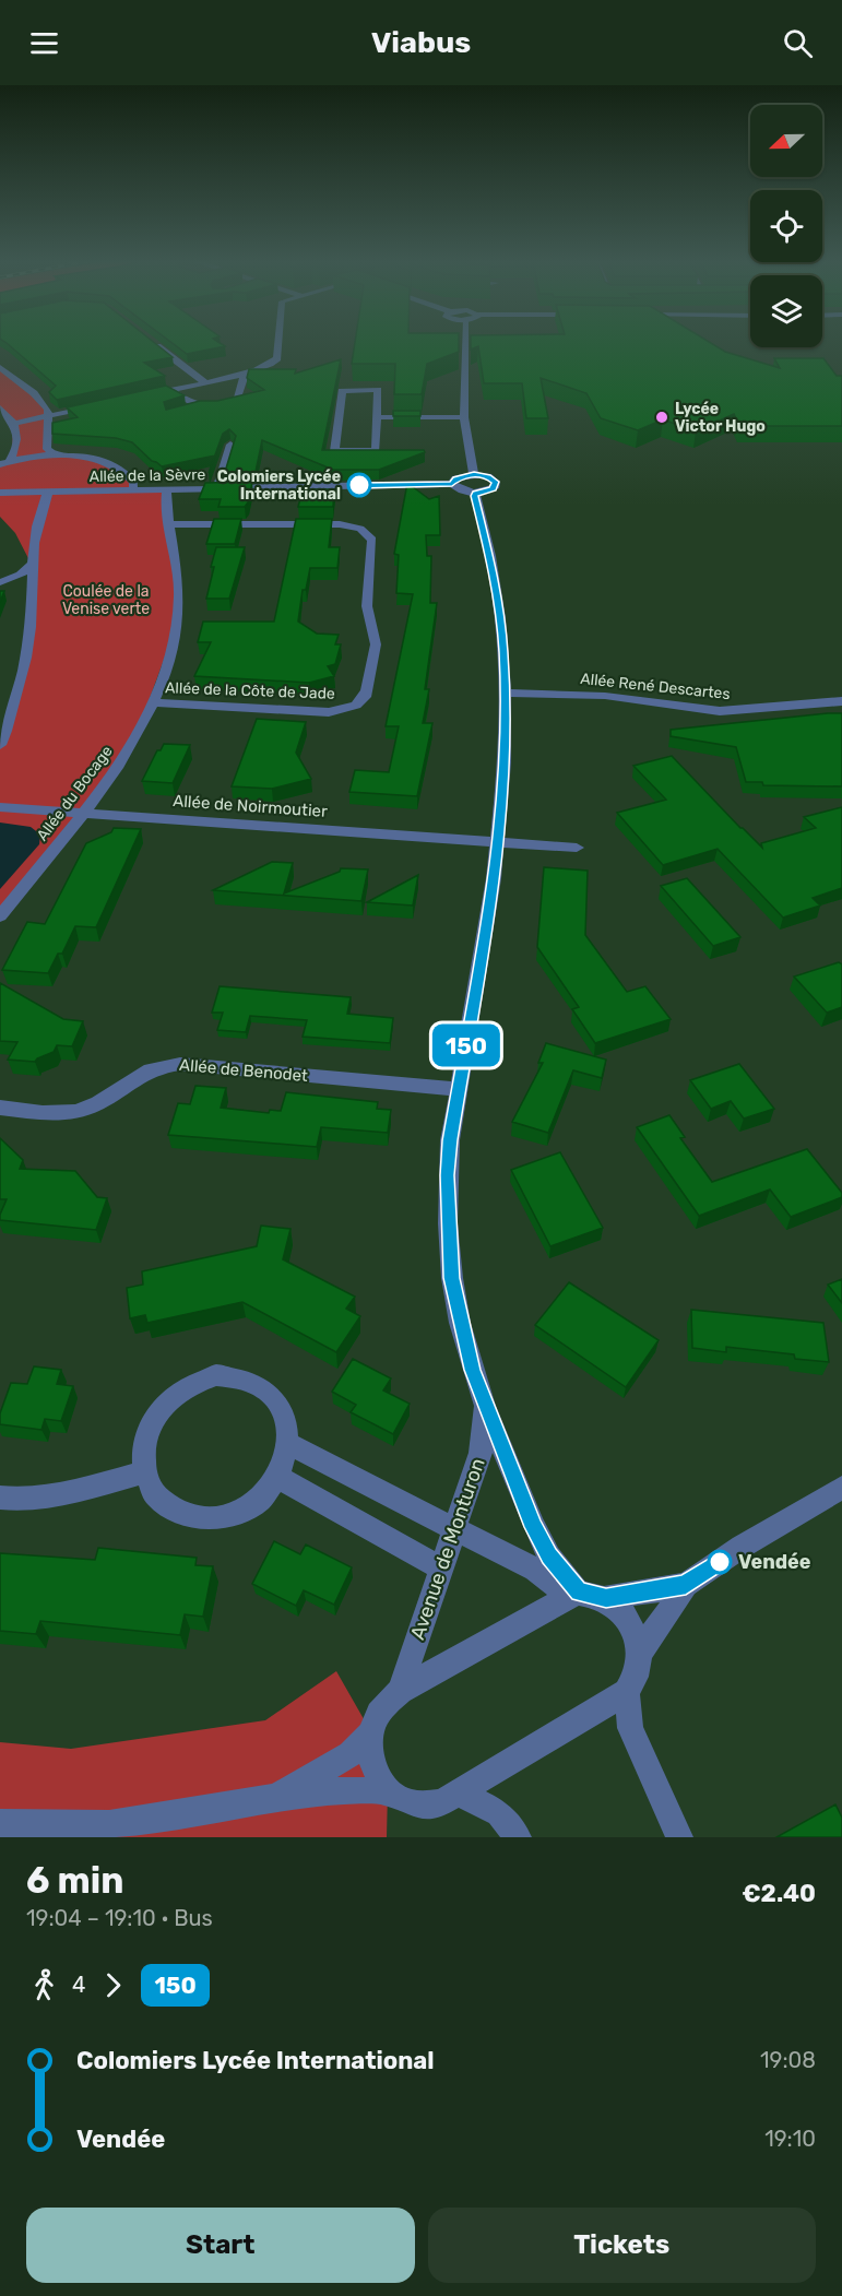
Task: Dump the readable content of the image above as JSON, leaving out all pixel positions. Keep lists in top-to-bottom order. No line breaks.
{"streets":{"street":["Allée de la Sèvre","Allée René Descartes","Allée de la Côte de Jade","Allée du Bocage","Allée de Noirmoutier","Allée de Benodet","Avenue de Monturon"]},"crossings":[["Allée de la Sèvre","Allée du Bocage"],["Allée René Descartes","Avenue de Monturon"],["Allée de la Côte de Jade","Allée du Bocage"],["Allée du Bocage","Allée de Noirmoutier"],["Allée de Noirmoutier","Avenue de Monturon"],["Allée de Benodet","Avenue de Monturon"]],"parks":["Coulée de la Venise verte"],"places":["Lycée Victor Hugo","Colomiers Lycée International","Vendée"],"lines":["bus line 150"],"north":"left","page":{"header":"Viabus","on_map":"150","heading":["6 min","19:04 – 19:10 · Bus","€2.40"],"legs":["4","150"],"list":[{"name":"Colomiers Lycée International","value":"19:08"},{"name":"Vendée","value":"19:10"}],"buttons":["Start","Tickets"]}}
